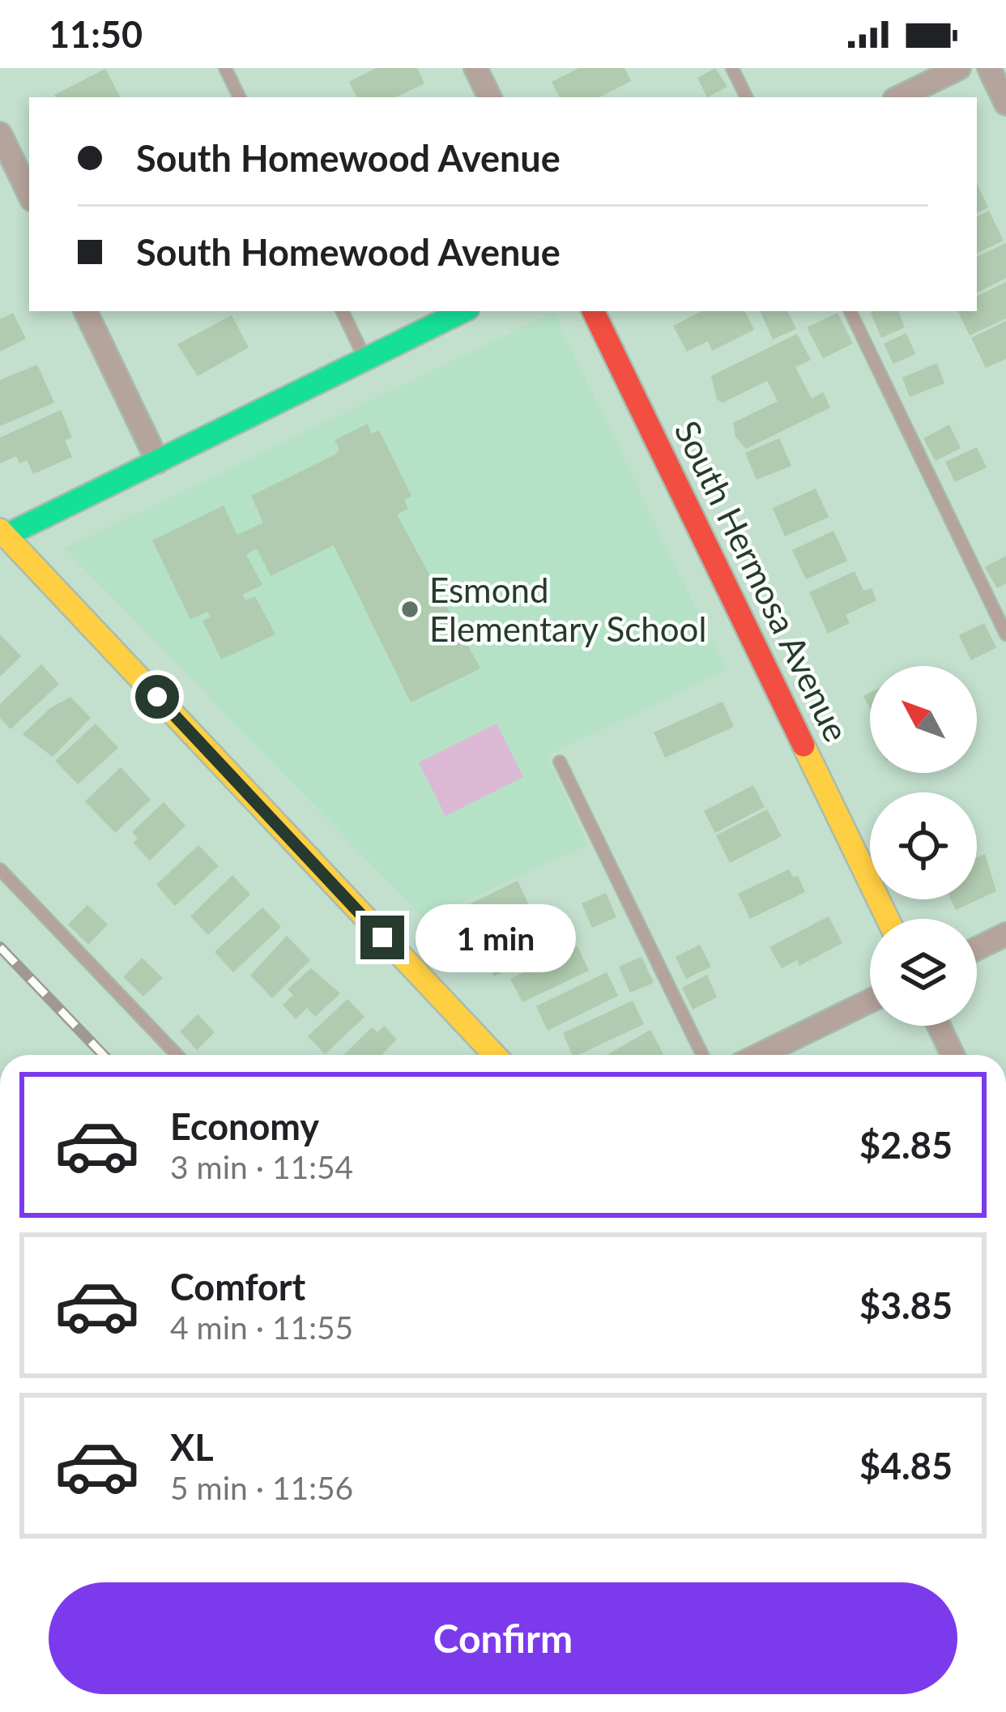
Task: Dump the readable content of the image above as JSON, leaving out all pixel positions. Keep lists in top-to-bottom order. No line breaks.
{"streets":{"street":["South Hermosa Avenue"]},"places":["Esmond Elementary School"],"north":"top left","page":{"status":"11:50","banner":["South Homewood Avenue","South Homewood Avenue"],"bubble":"1 min","list":[{"name":"Economy","note":"3 min · 11:54","value":"$2.85"},{"name":"Comfort","note":"4 min · 11:55","value":"$3.85"},{"name":"XL","note":"5 min · 11:56","value":"$4.85"}],"buttons":"Confirm"}}
